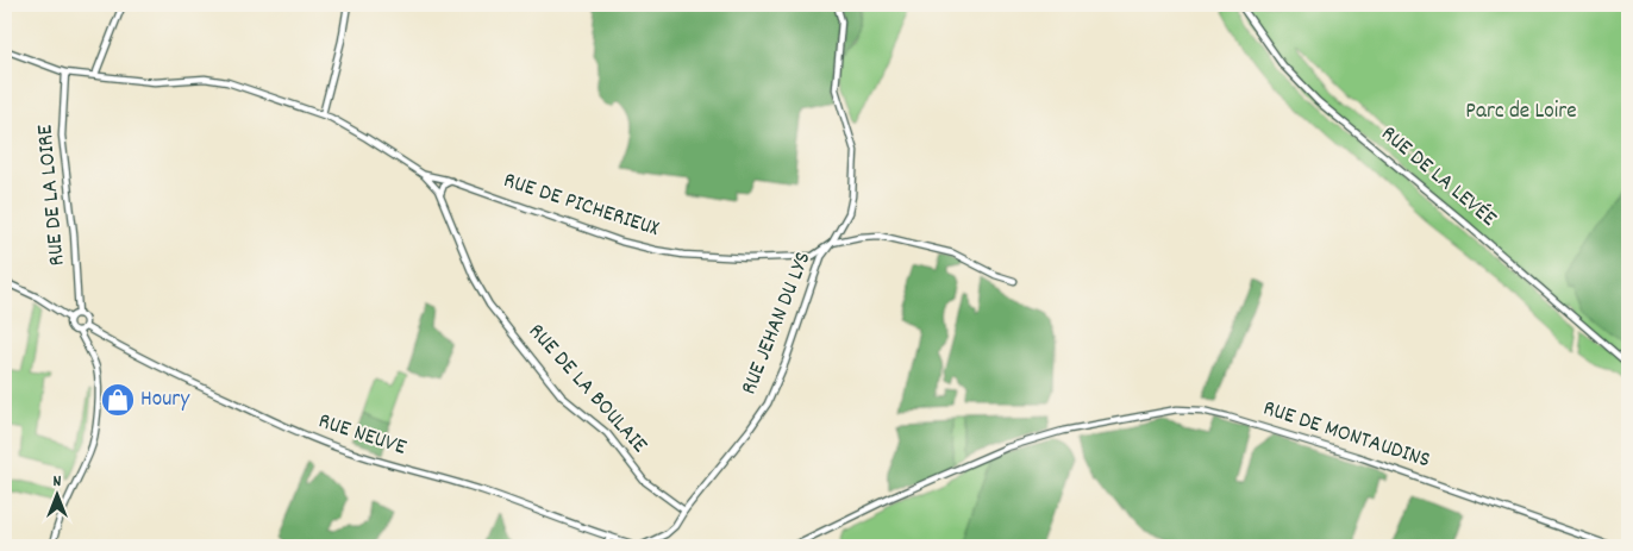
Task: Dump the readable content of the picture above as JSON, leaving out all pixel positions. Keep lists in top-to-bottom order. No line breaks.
{"streets":{"street":["RUE DE LA LEVÉE","RUE DE LA LOIRE","RUE DE PICHERIEUX","RUE JEHAN DU LYS","RUE DE LA BOULAIE","RUE NEUVE","RUE DE MONTAUDINS"]},"crossings":[["RUE DE LA LOIRE","RUE DE LA BOULAIE"],["RUE DE LA LOIRE","RUE NEUVE"],["RUE DE PICHERIEUX","RUE JEHAN DU LYS"],["RUE DE PICHERIEUX","RUE DE LA BOULAIE"],["RUE JEHAN DU LYS","RUE DE LA BOULAIE"],["RUE JEHAN DU LYS","RUE NEUVE"]],"parks":["Parc de Loire"],"places":{"shop":["Houry"]},"north":"top"}
